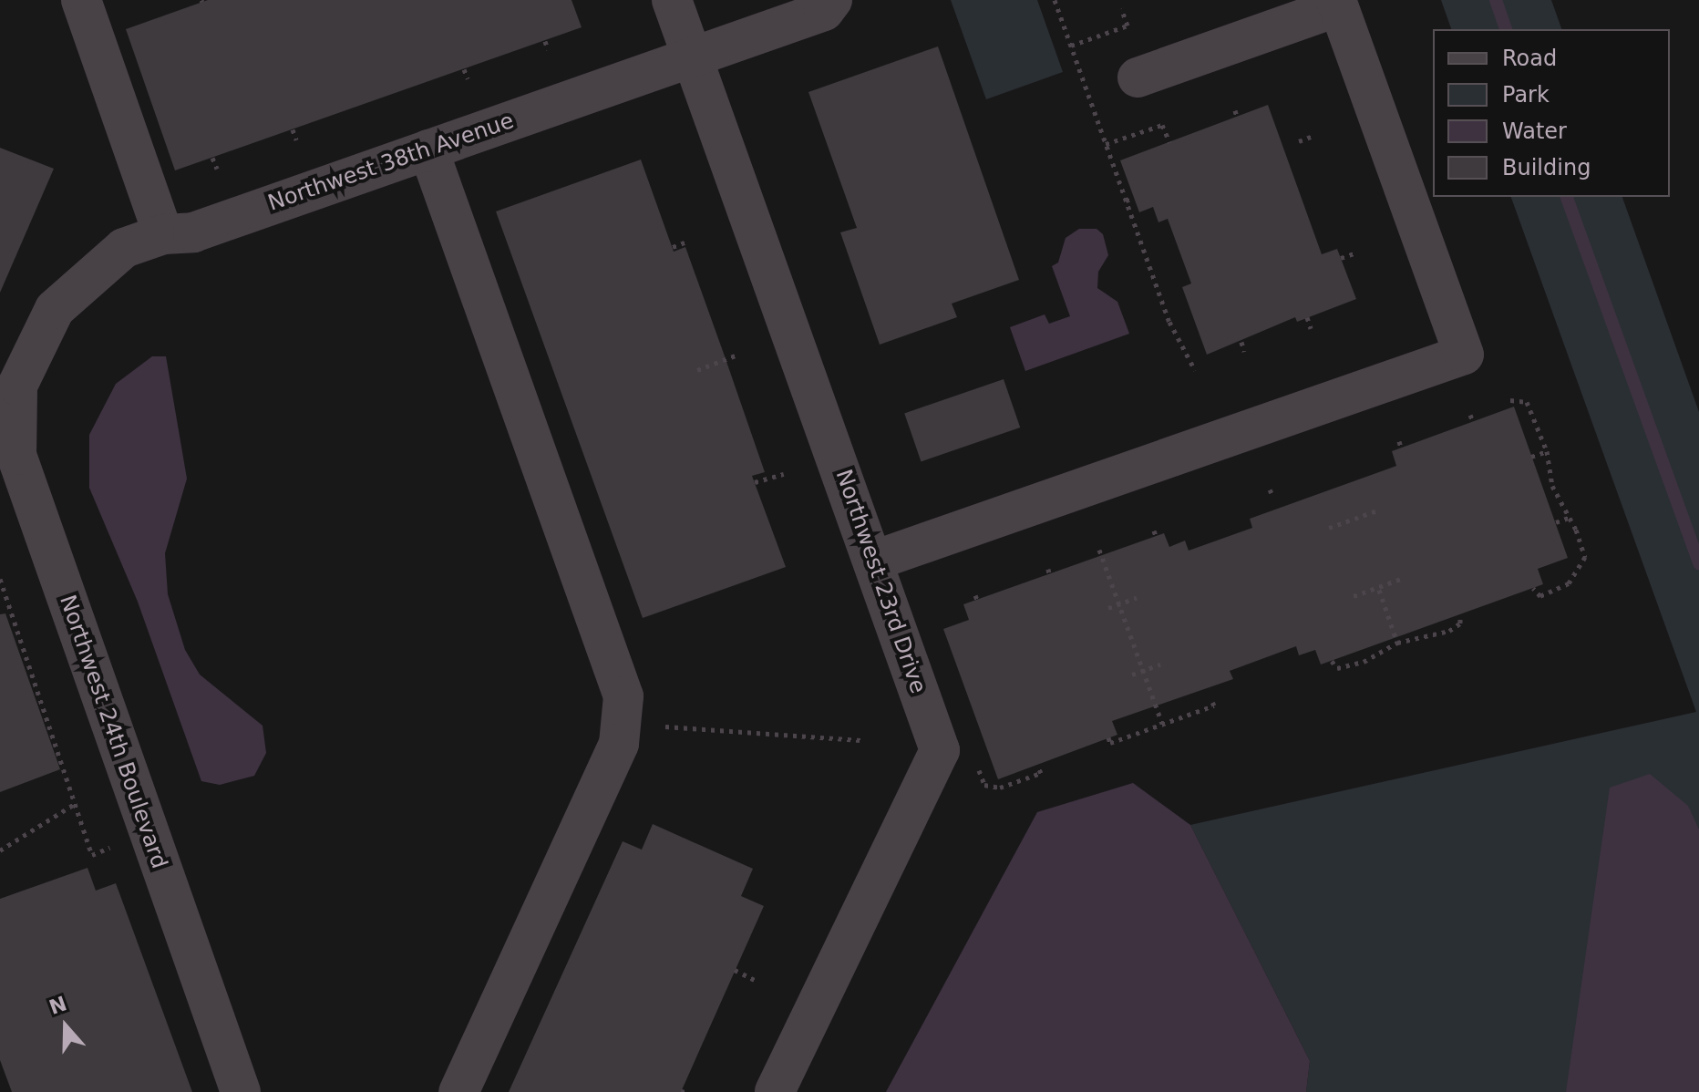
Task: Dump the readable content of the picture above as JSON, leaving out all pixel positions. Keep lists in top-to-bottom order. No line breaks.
{"streets":{"lane":["Northwest 38th Avenue","Northwest 23rd Drive","Northwest 24th Boulevard"]},"crossings":[["Northwest 38th Avenue","Northwest 23rd Drive"],["Northwest 38th Avenue","Northwest 24th Boulevard"]],"legend":["Road","Park","Water","Building"],"north":"top"}
